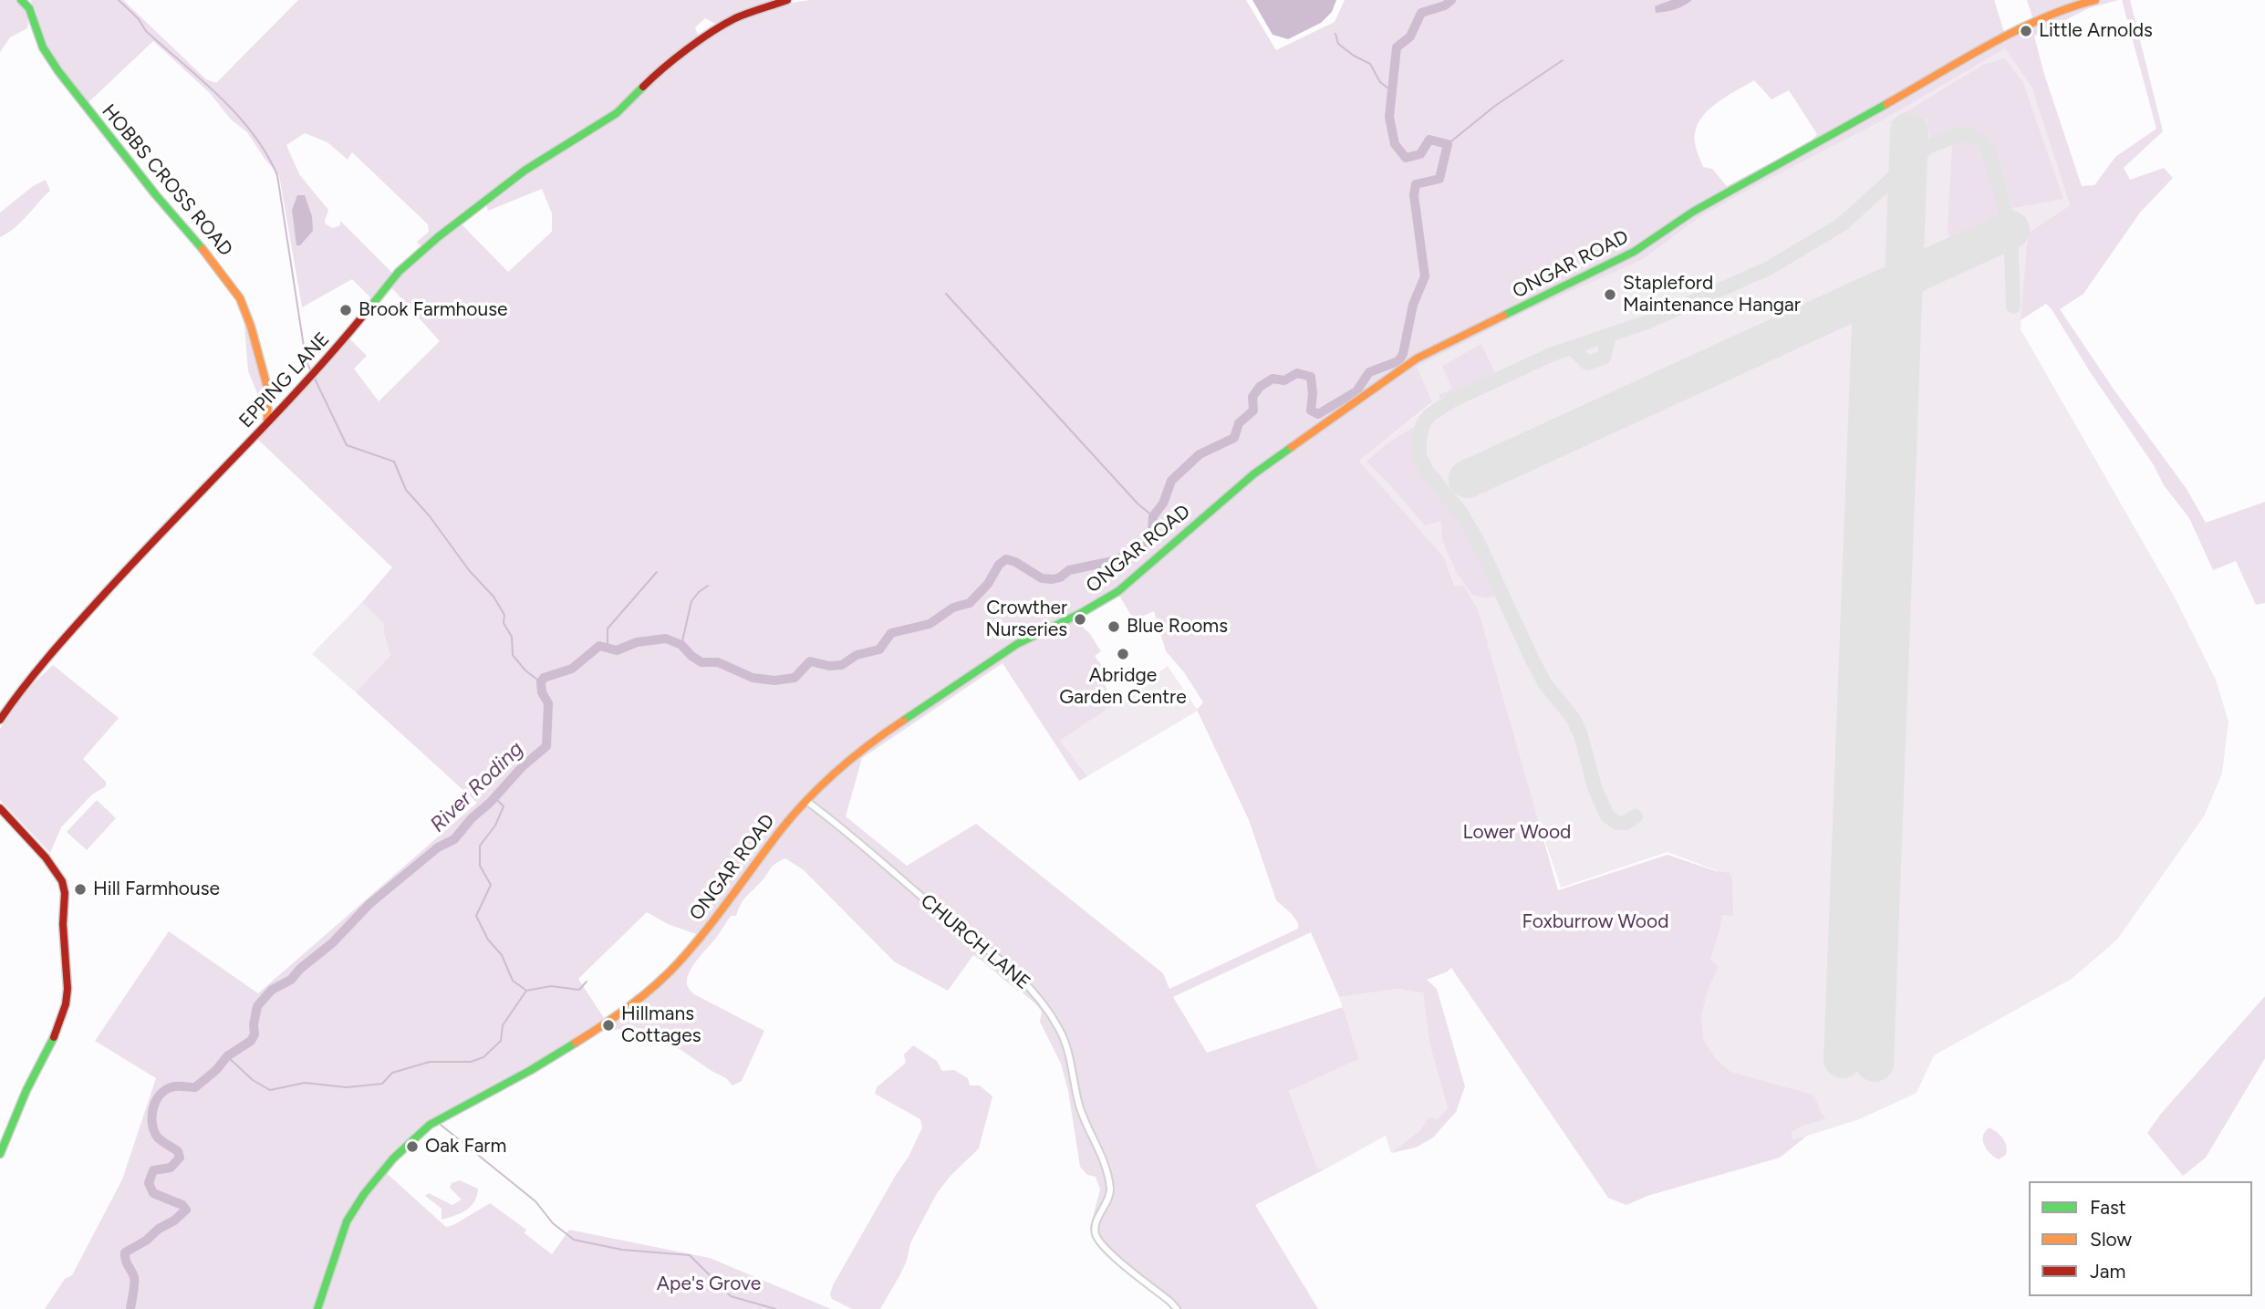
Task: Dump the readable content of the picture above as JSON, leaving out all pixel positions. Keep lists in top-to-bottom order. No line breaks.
{"streets":{"main road":["HOBBS CROSS ROAD","ONGAR ROAD","EPPING LANE"],"street":["CHURCH LANE"]},"crossings":[["HOBBS CROSS ROAD","EPPING LANE"],["ONGAR ROAD","CHURCH LANE"]],"water":["River Roding"],"parks":["Lower Wood","Foxburrow Wood","Ape's Grove"],"places":["Little Arnolds","Stapleford Maintenance Hangar","Brook Farmhouse","Crowther Nurseries","Blue Rooms","Abridge Garden Centre","Hill Farmhouse","Hillmans Cottages","Oak Farm"],"legend":["Fast","Slow","Jam"]}
